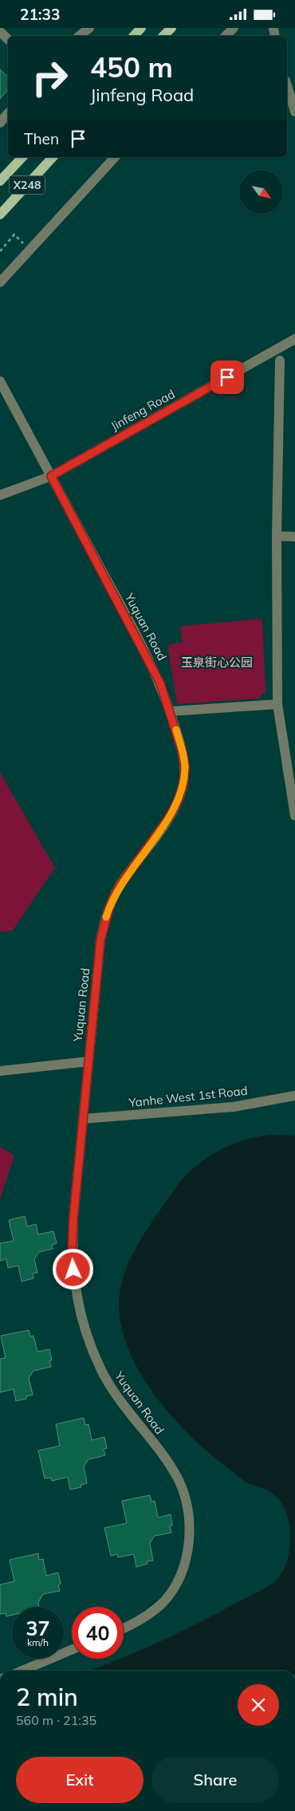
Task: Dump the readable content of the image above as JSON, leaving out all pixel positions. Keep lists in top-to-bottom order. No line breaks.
{"streets":{"main road":["X248"],"street":["Jinfeng Road","Yuquan Road","Yanhe West 1st Road"]},"crossings":[["Jinfeng Road","Yuquan Road"],["Yuquan Road","Yanhe West 1st Road"]],"parks":["玉泉街心公园"],"north":"bottom right","page":{"status":"21:33","turn":["450 m","Jinfeng Road"],"then":"Then","speed":"37 km/h","limit":"40","heading":["2 min","560 m · 21:35"],"buttons":["Exit","Share"]}}
